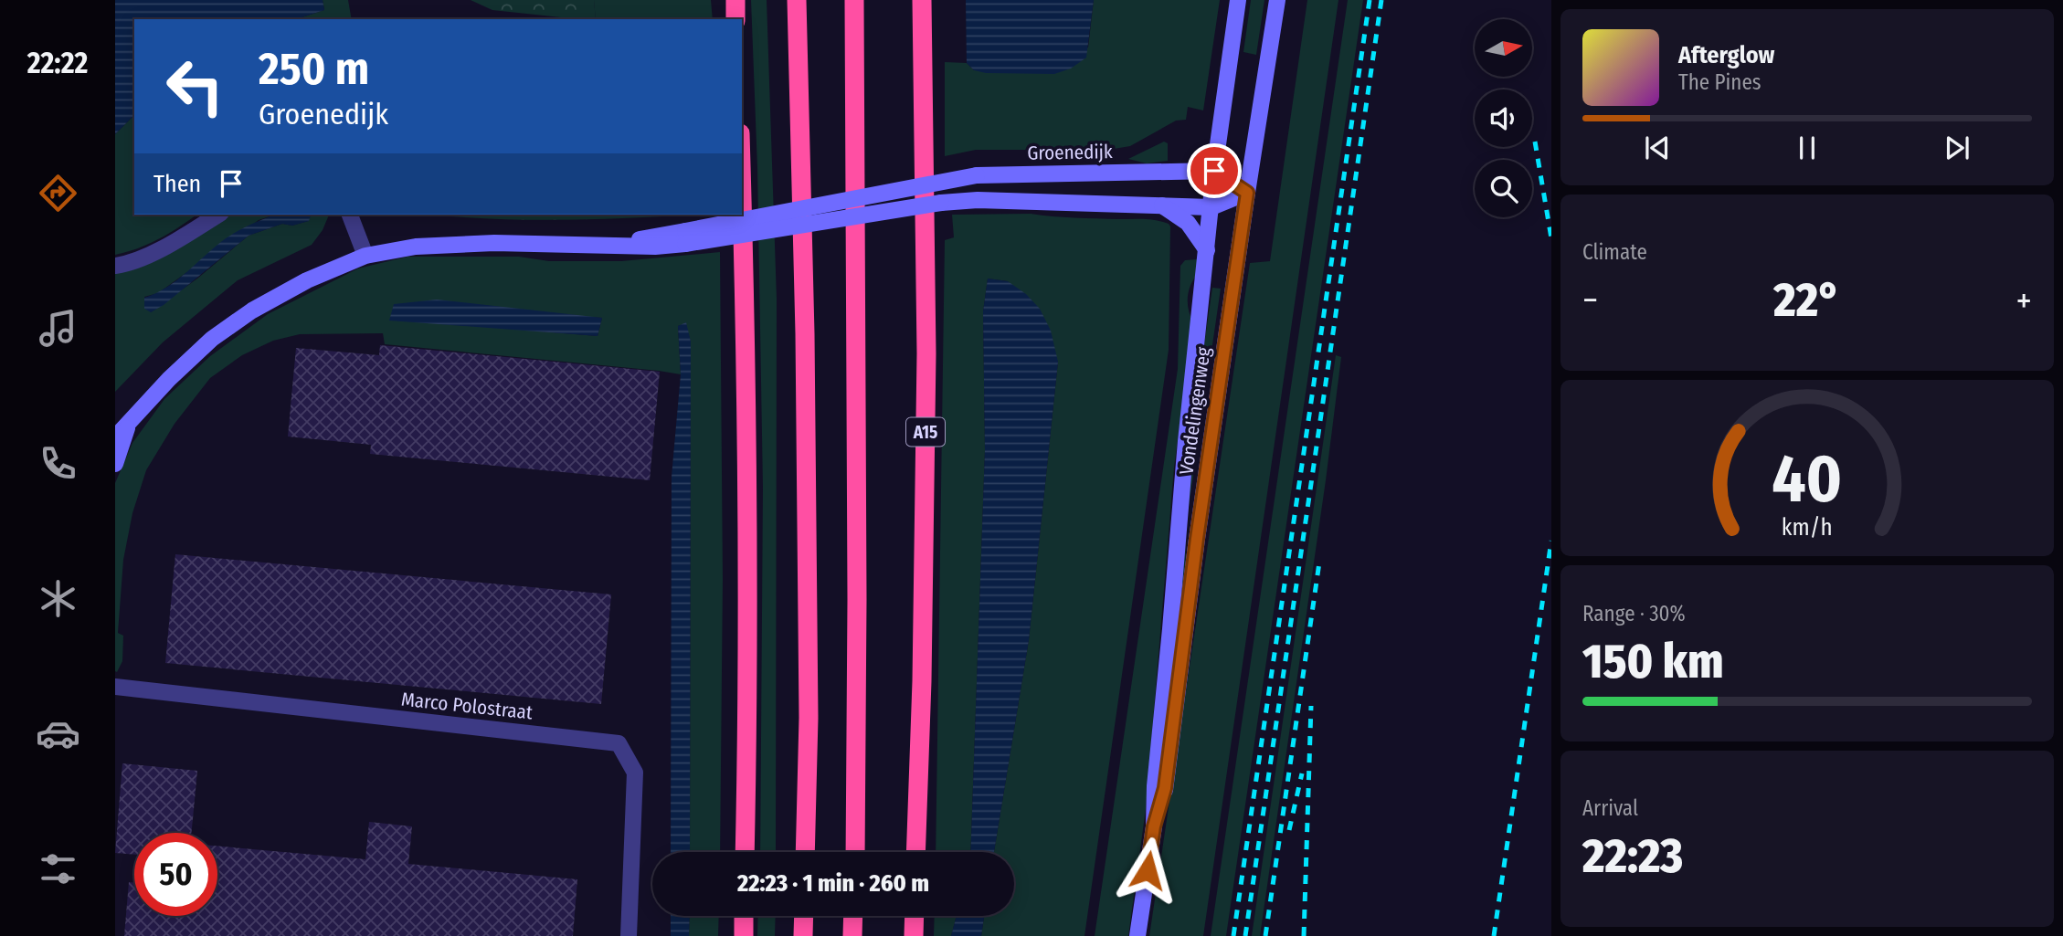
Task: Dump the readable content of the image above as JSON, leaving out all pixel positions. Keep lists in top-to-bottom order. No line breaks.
{"streets":{"highway":["A15"],"main road":["Groenedijk","Vondelingenweg"],"street":["Marco Polostraat"]},"crossings":[["Groenedijk","Vondelingenweg"]],"north":"right","page":{"tabs":"22:22","turn":["250 m","Groenedijk"],"song":["Afterglow","The Pines"],"then":"Then","tile":["Climate",["Range · 30%","150 km"],["Arrival","22:23"]],"heat":["−","22°","+"],"limit":"50","trip":"22:23 · 1 min · 260 m","gauge":["40","km/h"]}}
